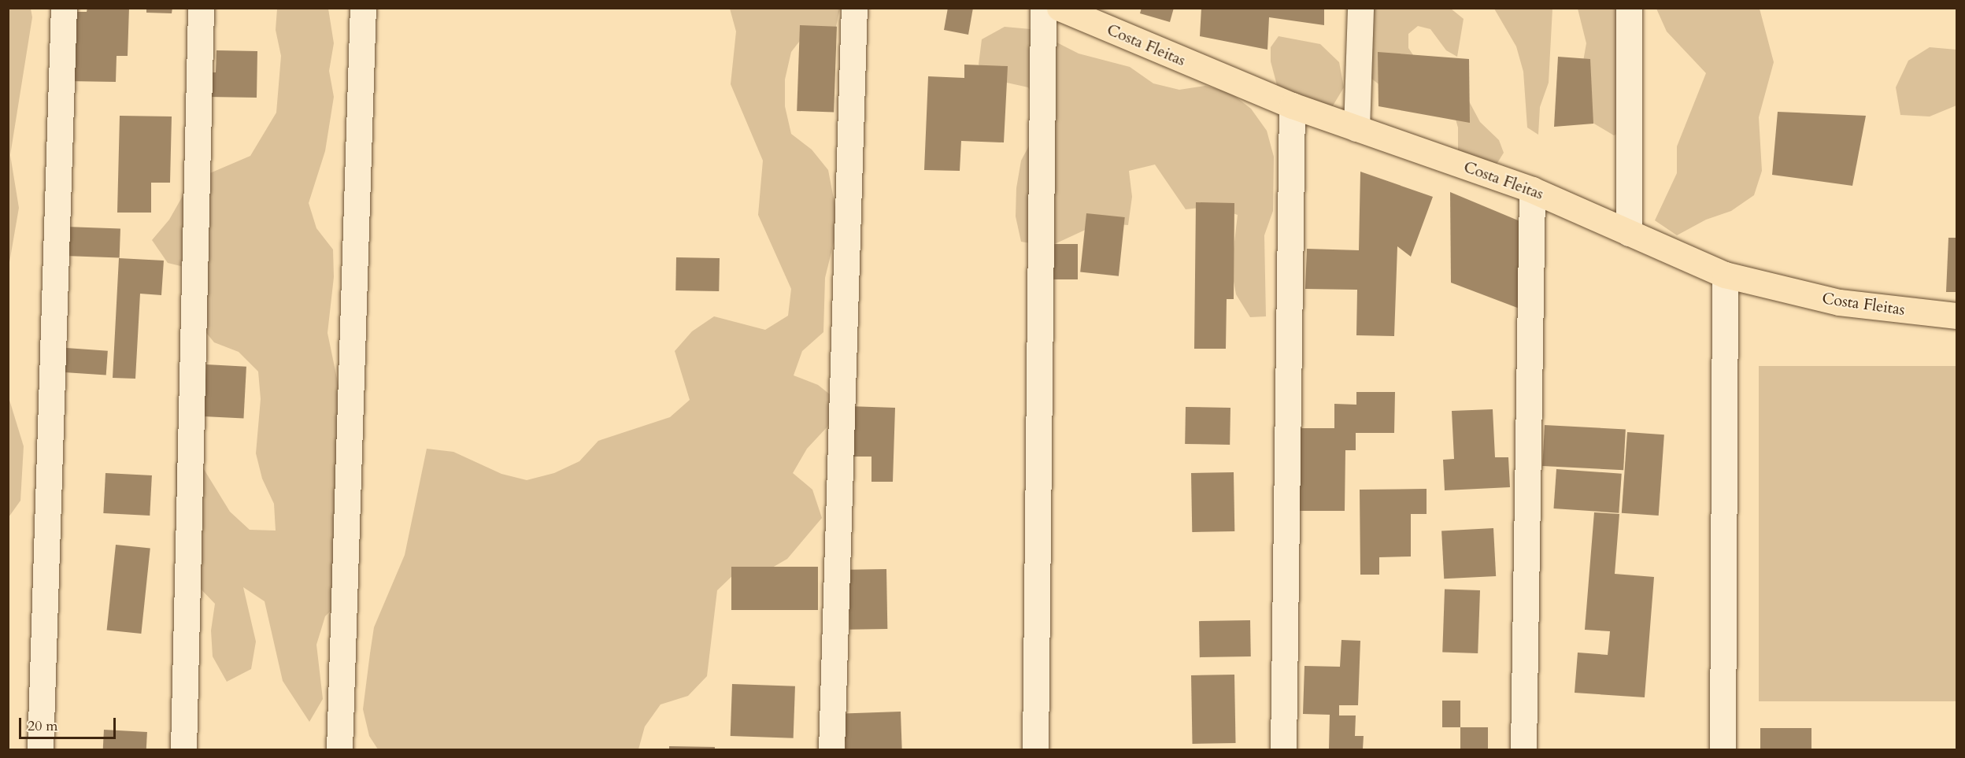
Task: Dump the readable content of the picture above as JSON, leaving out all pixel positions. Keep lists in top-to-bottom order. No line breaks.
{"streets":{"main road":["Costa Fleitas"]},"scale_bar":"20 m"}
